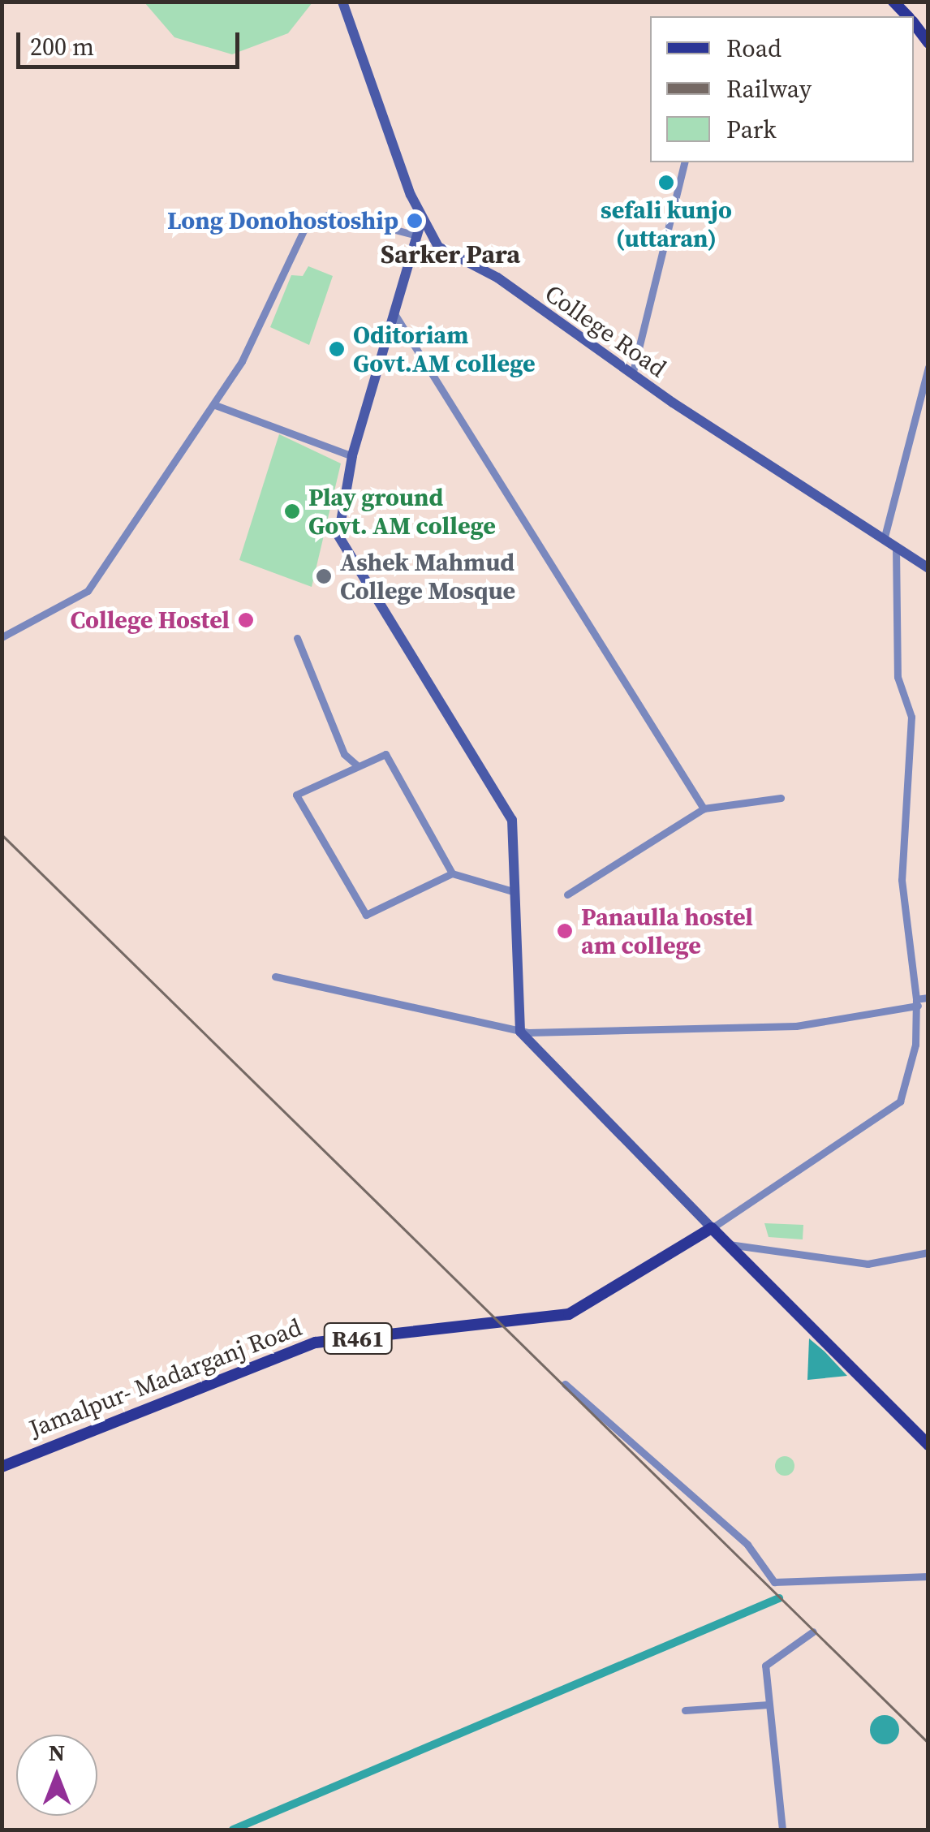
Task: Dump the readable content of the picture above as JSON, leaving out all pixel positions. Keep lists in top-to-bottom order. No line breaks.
{"streets":{"main road":["College Road","R461","Jamalpur- Madarganj Road"]},"districts":["Sarker Para"],"places":["sefali kunjo (uttaran)","Long Donohostoship","Oditoriam Govt.AM college","Play ground Govt. AM college","Ashek Mahmud College Mosque","College Hostel","Panaulla hostel am college"],"legend":["Road","Railway","Park"],"scale_bar":"200 m","north":"top"}
